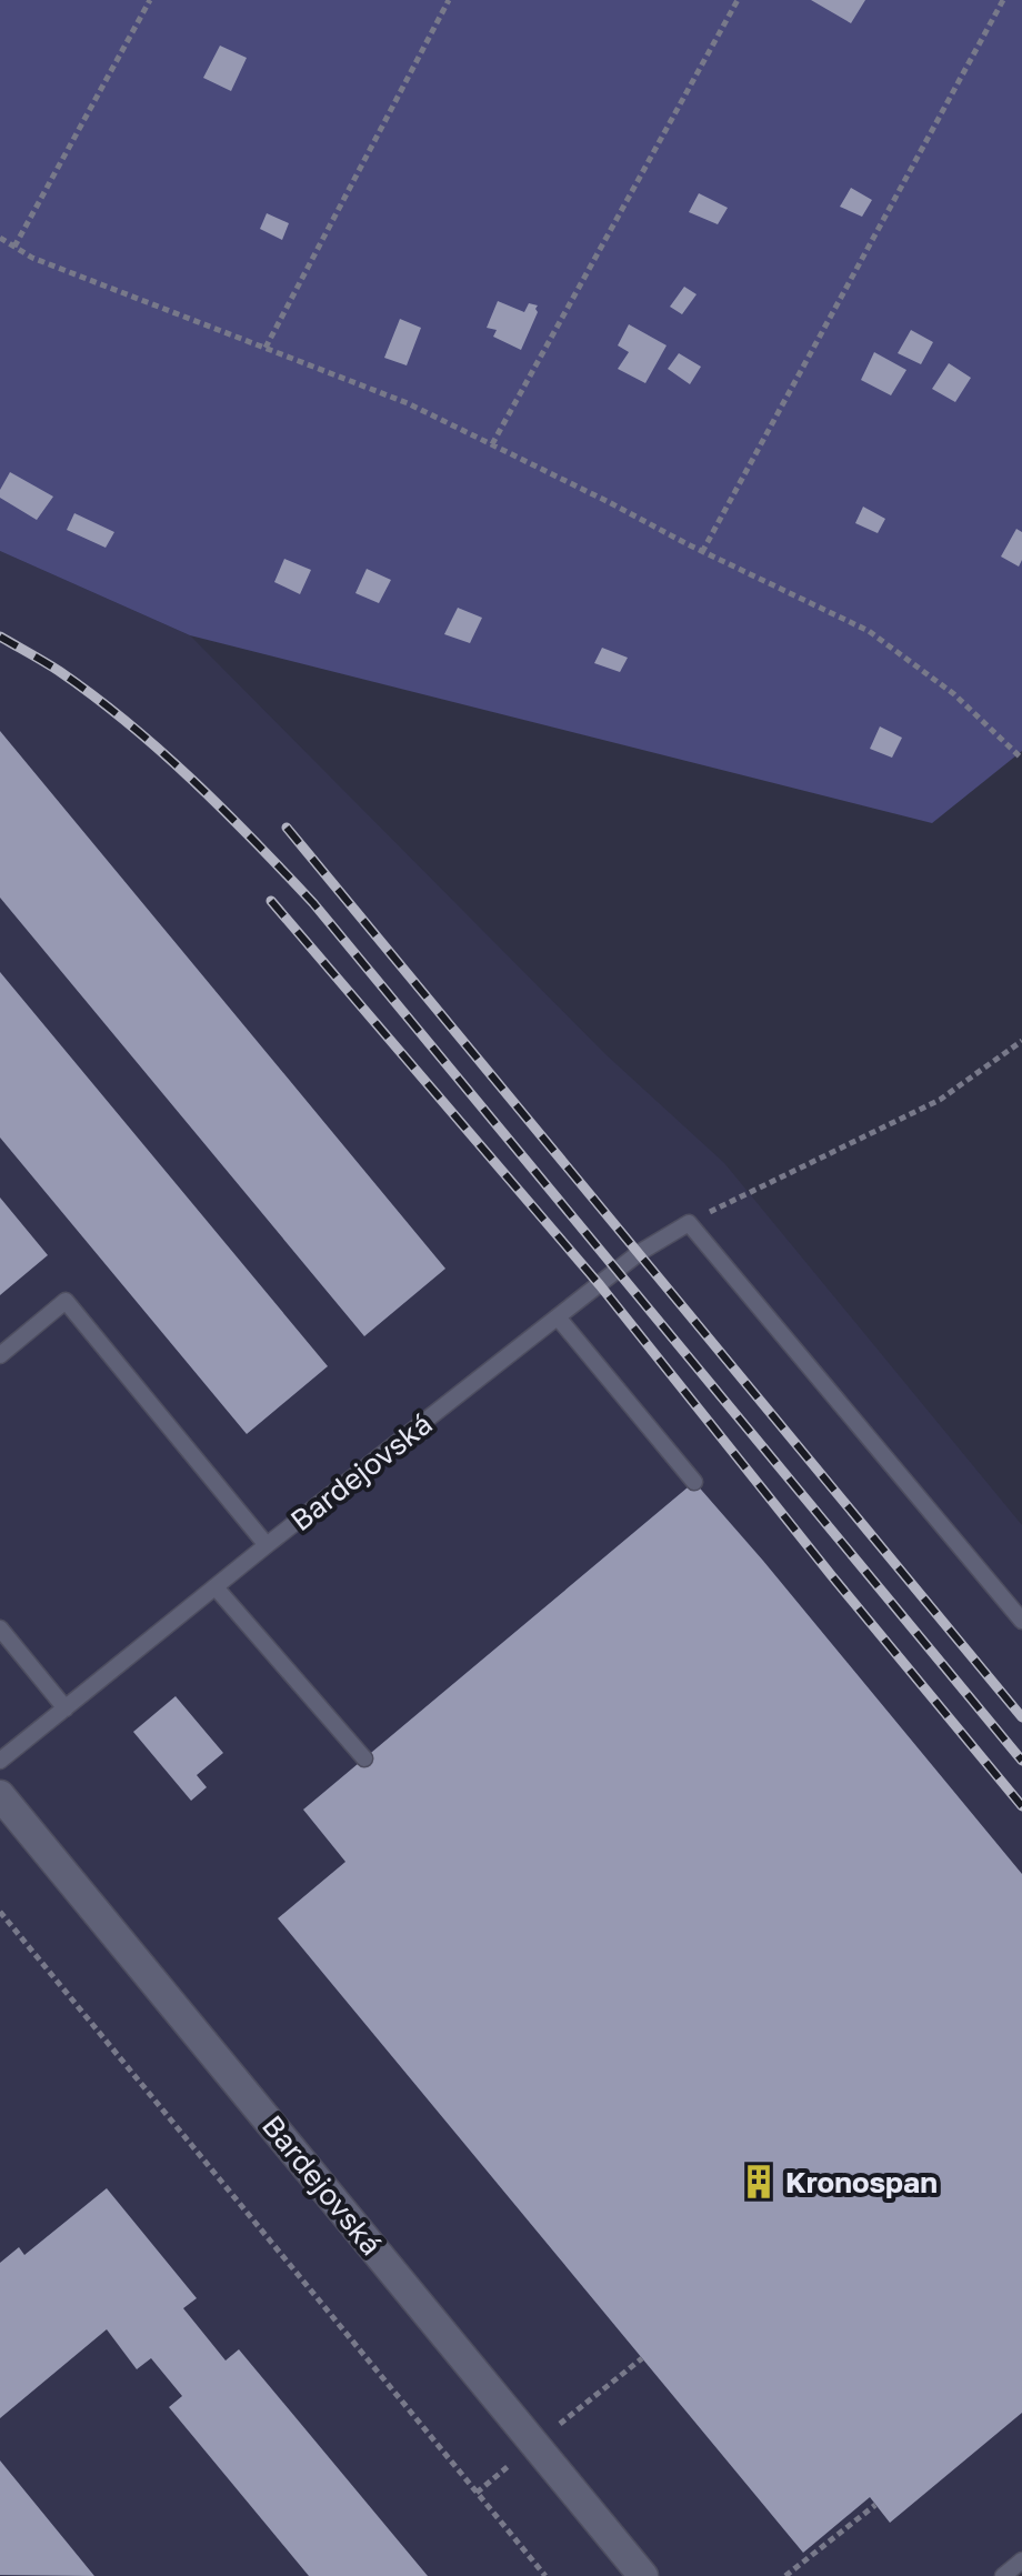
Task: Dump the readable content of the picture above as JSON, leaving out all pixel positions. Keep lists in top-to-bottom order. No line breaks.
{"streets":{"street":["Bardejovská"]},"places":{"building":["Kronospan"]}}
